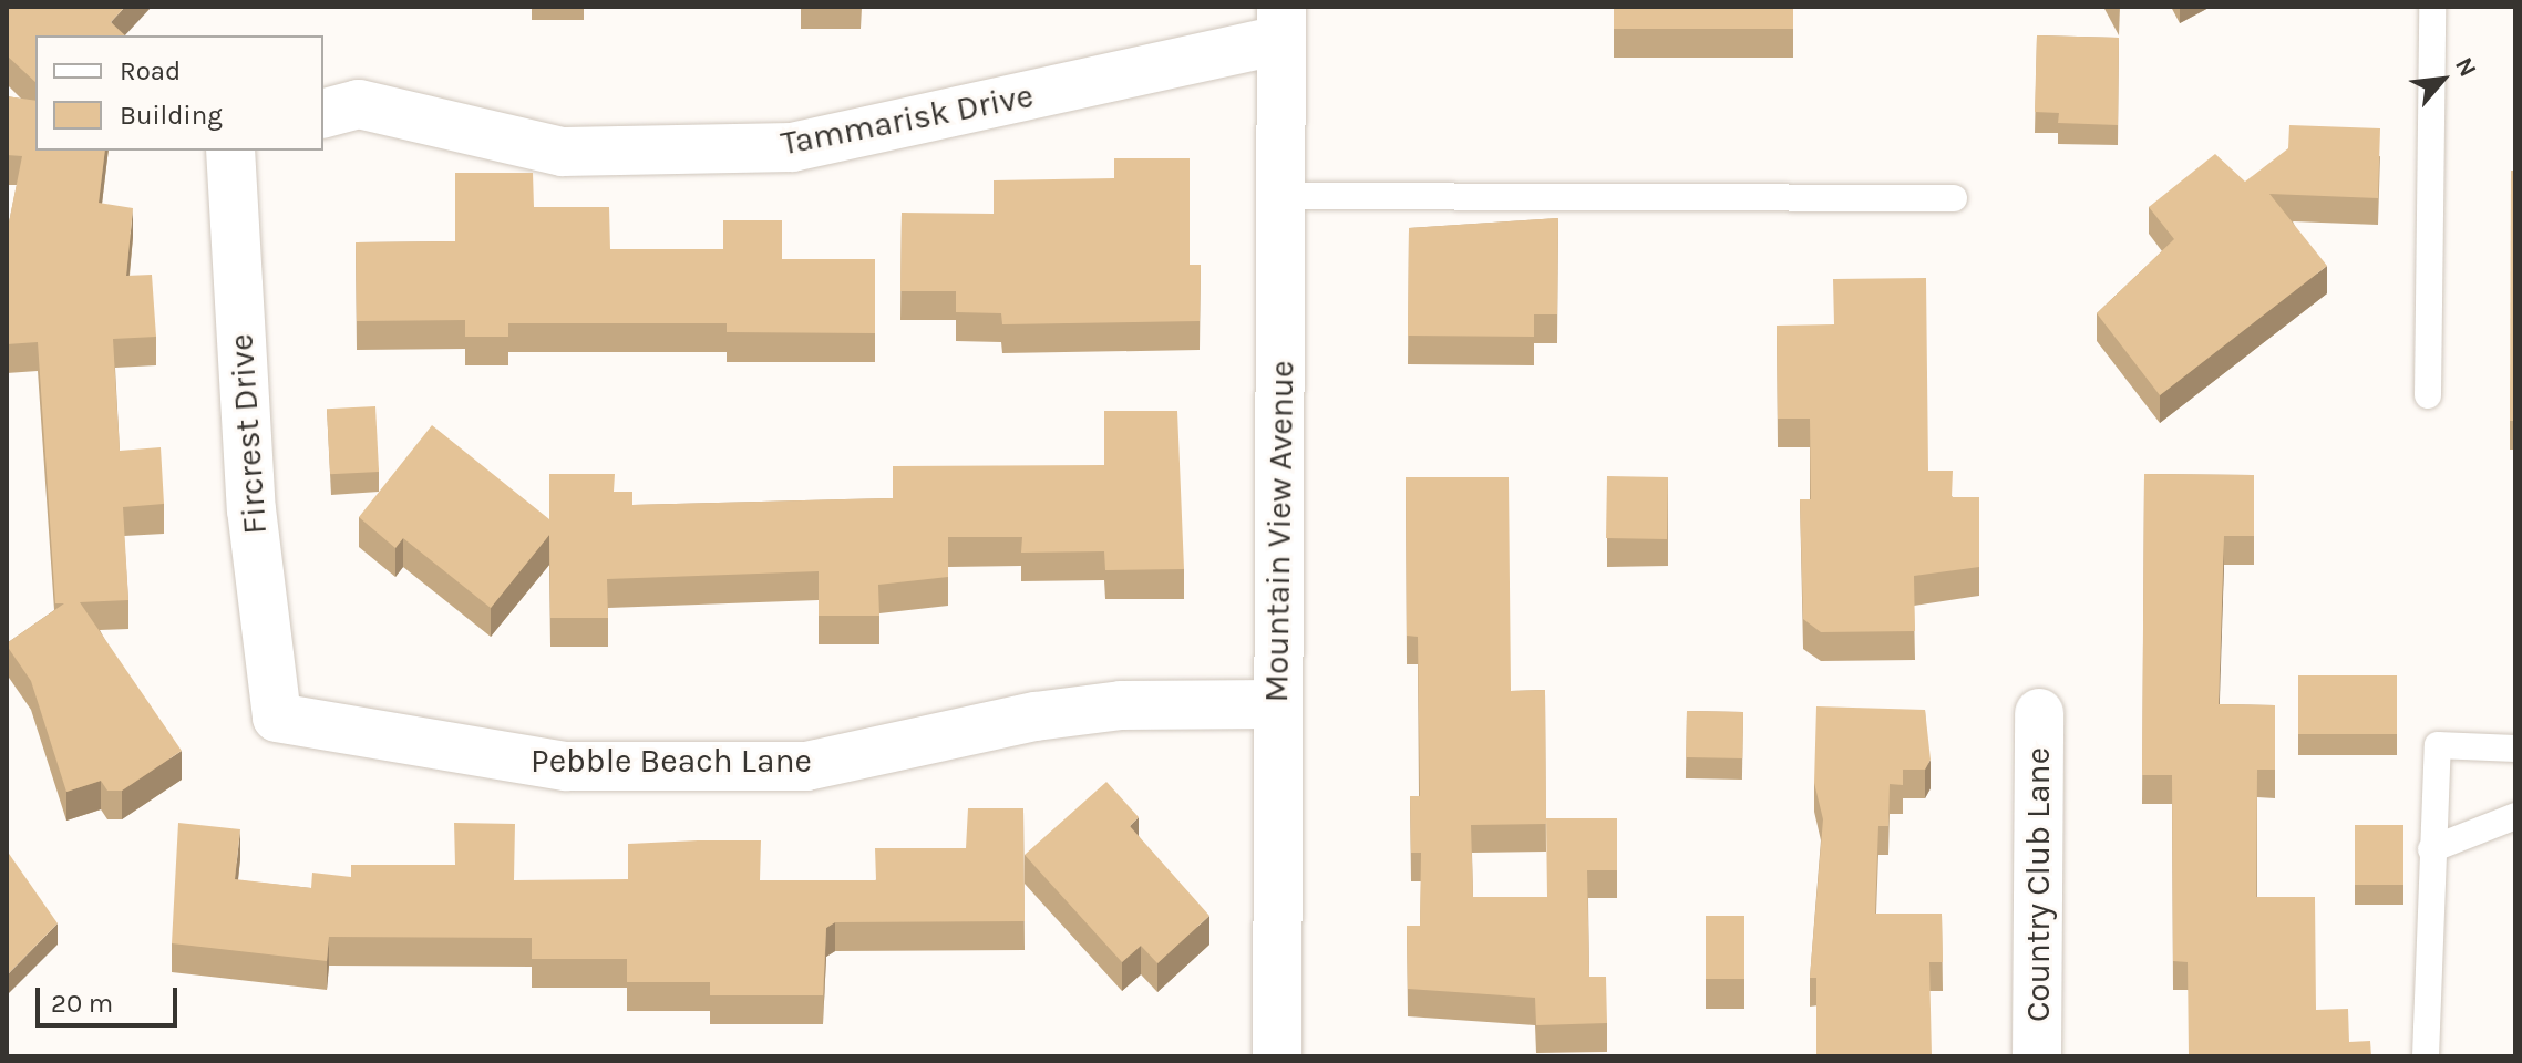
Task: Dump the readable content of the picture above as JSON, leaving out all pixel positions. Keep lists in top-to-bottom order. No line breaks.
{"streets":{"street":["Tammarisk Drive","Fircrest Drive","Mountain View Avenue","Pebble Beach Lane","Country Club Lane"]},"crossings":[["Tammarisk Drive","Mountain View Avenue"],["Fircrest Drive","Pebble Beach Lane"],["Mountain View Avenue","Pebble Beach Lane"]],"legend":["Road","Building"],"scale_bar":"20 m","north":"top right"}
